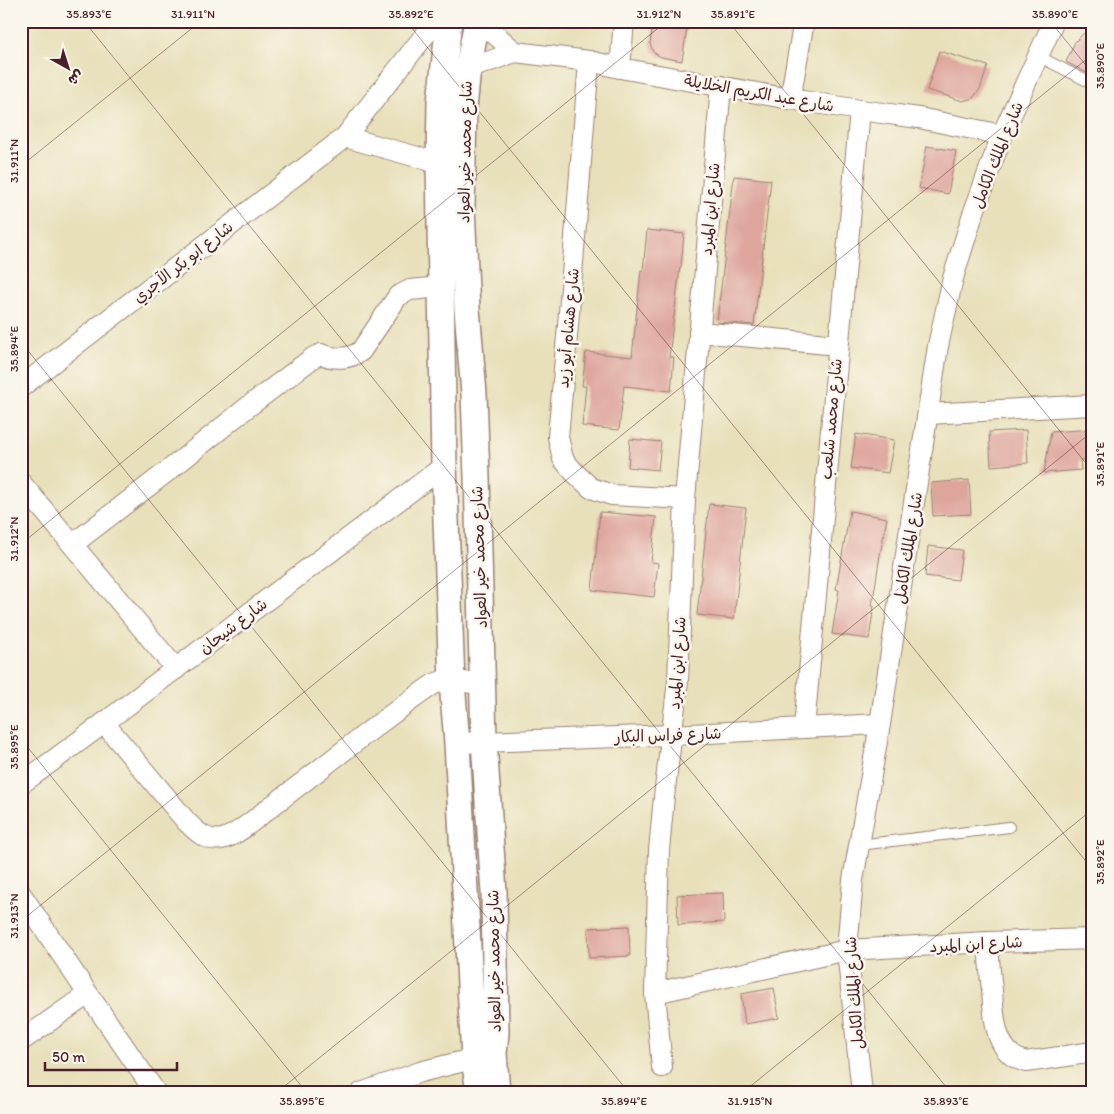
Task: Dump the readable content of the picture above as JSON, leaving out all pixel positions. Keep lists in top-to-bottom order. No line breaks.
{"streets":{"street":["شارع عبد الكريم الخلايلة","شارع محمد خير العواد","شارع الملك الكامل","شارع ابن المبرد","شارع ابو بكر الآجري","شارع هشام أبو زيد","شارع محمد شلعب","شارع شيحان","شارع فراس البكار"]},"crossings":[["شارع عبد الكريم الخلايلة","شارع محمد خير العواد"],["شارع عبد الكريم الخلايلة","شارع الملك الكامل"],["شارع عبد الكريم الخلايلة","شارع ابن المبرد"],["شارع عبد الكريم الخلايلة","شارع هشام أبو زيد"],["شارع عبد الكريم الخلايلة","شارع محمد شلعب"],["شارع محمد خير العواد","شارع شيحان"],["شارع محمد خير العواد","شارع فراس البكار"],["شارع الملك الكامل","شارع ابن المبرد"],["شارع الملك الكامل","شارع فراس البكار"],["شارع ابن المبرد","شارع هشام أبو زيد"],["شارع ابن المبرد","شارع فراس البكار"],["شارع محمد شلعب","شارع فراس البكار"]],"scale_bar":"50 m","north":"bottom right","coordinates":["35.893°E","31.911°N","35.892°E","31.912°N","35.891°E","35.890°E","35.894°E","35.895°E","31.913°N","31.915°N"]}
